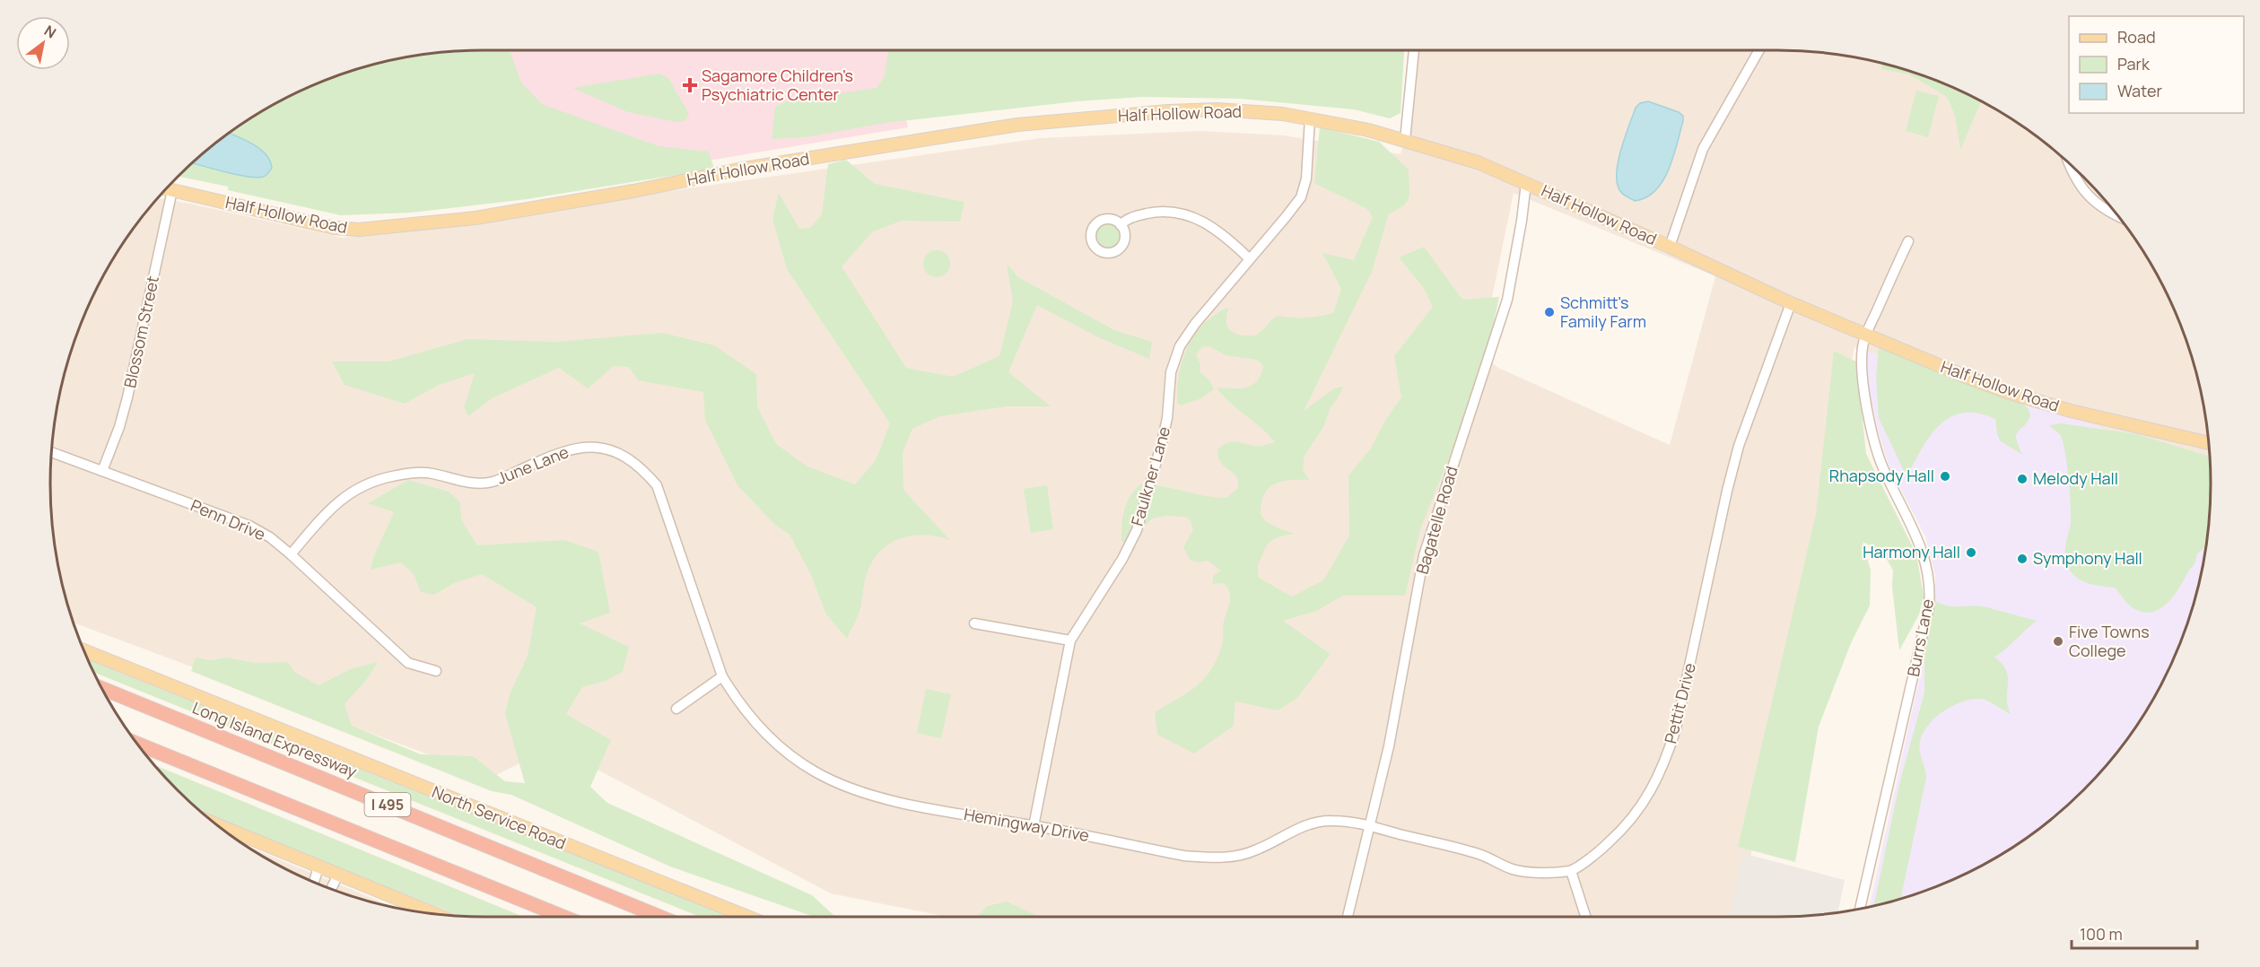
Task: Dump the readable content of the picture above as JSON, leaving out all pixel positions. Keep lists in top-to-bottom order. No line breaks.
{"streets":{"highway":["Long Island Expressway","I 495"],"main road":["Half Hollow Road","North Service Road"],"street":["Blossom Street","June Lane","Faulkner Lane","Penn Drive","Bagatelle Road","Burrs Lane","Pettit Drive","Hemingway Drive"]},"crossings":[["Half Hollow Road","Blossom Street"],["Half Hollow Road","Faulkner Lane"],["Half Hollow Road","Bagatelle Road"],["Half Hollow Road","Burrs Lane"],["Half Hollow Road","Pettit Drive"],["Blossom Street","Penn Drive"],["June Lane","Penn Drive"],["June Lane","Hemingway Drive"],["Faulkner Lane","Hemingway Drive"],["Bagatelle Road","Hemingway Drive"]],"places":{"health":["Sagamore Children's Psychiatric Center"],"other":["Schmitt's Family Farm","Rhapsody Hall","Melody Hall","Harmony Hall","Symphony Hall","Five Towns College"]},"legend":["Road","Park","Water"],"scale_bar":"100 m","north":"top right"}
